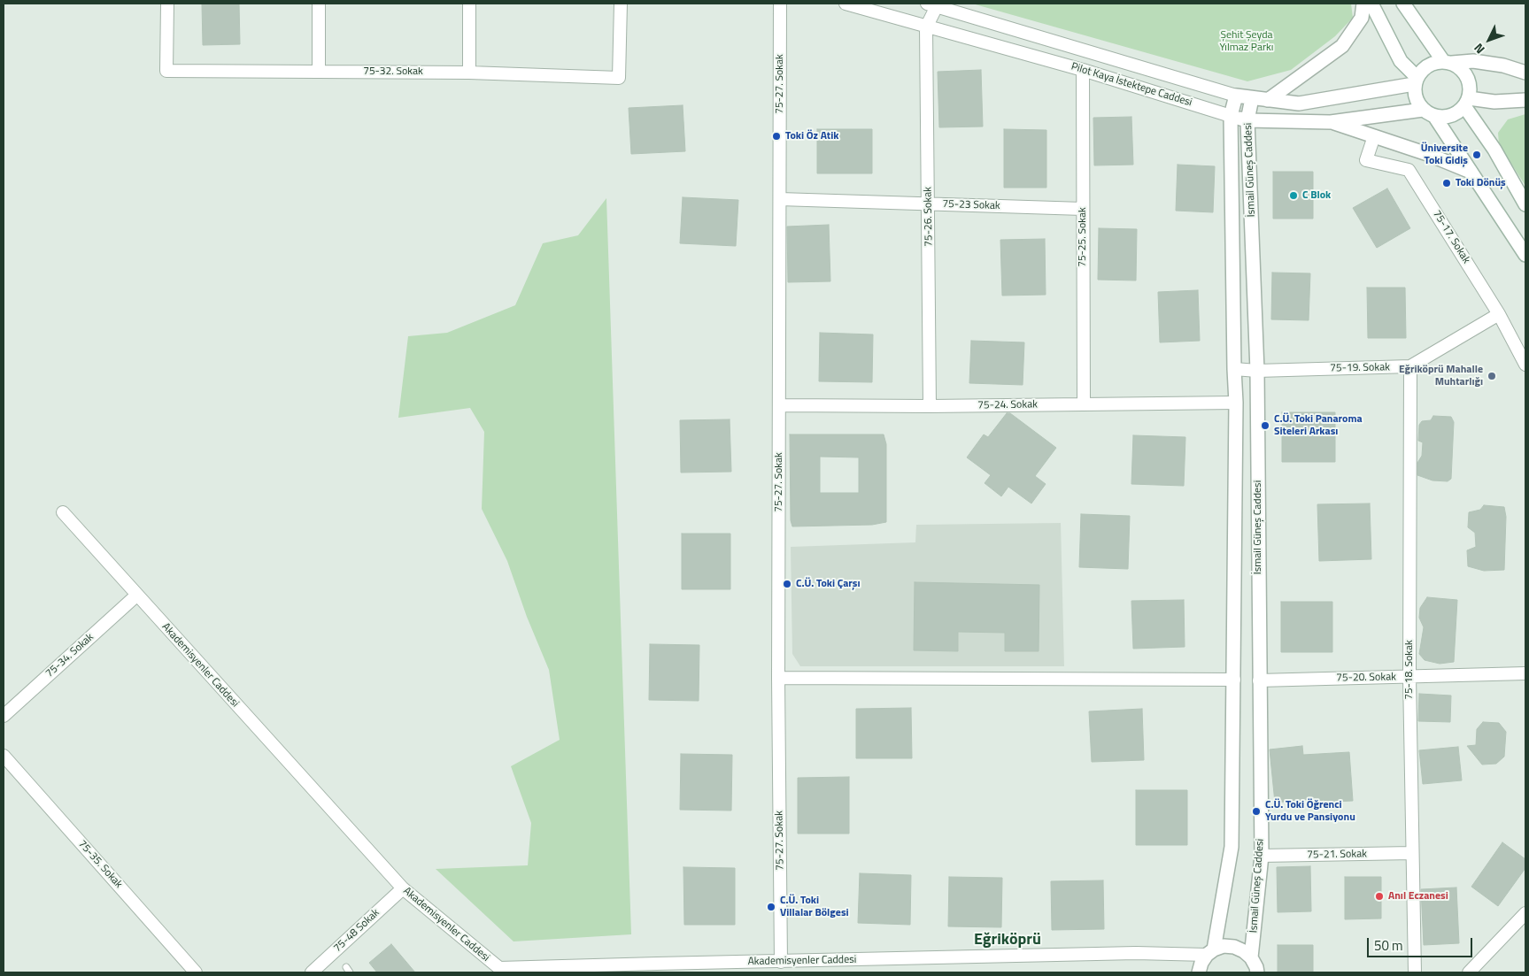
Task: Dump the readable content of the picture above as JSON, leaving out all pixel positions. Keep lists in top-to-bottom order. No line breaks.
{"streets":{"street":["75-32. Sokak","75-27. Sokak","Pilot Kaya İstektepe Caddesi","İsmail Güneş Caddesi","75-23 Sokak","75-26. Sokak","75-25. Sokak","75-17. Sokak","75-19. Sokak","75-24. Sokak","75-34. Sokak","Akademisyenler Caddesi","75-18. Sokak","75-20. Sokak","75-21. Sokak","75-35. Sokak","75-48 Sokak"]},"crossings":[["75-27. Sokak","75-23 Sokak"],["75-27. Sokak","75-24. Sokak"],["75-27. Sokak","Akademisyenler Caddesi"],["Pilot Kaya İstektepe Caddesi","İsmail Güneş Caddesi"],["Pilot Kaya İstektepe Caddesi","75-26. Sokak"],["Pilot Kaya İstektepe Caddesi","75-25. Sokak"],["İsmail Güneş Caddesi","75-19. Sokak"],["İsmail Güneş Caddesi","75-24. Sokak"],["İsmail Güneş Caddesi","Akademisyenler Caddesi"],["İsmail Güneş Caddesi","75-20. Sokak"],["İsmail Güneş Caddesi","75-21. Sokak"],["75-23 Sokak","75-26. Sokak"],["75-23 Sokak","75-25. Sokak"],["75-26. Sokak","75-24. Sokak"],["75-25. Sokak","75-24. Sokak"],["75-17. Sokak","75-19. Sokak"],["75-19. Sokak","75-18. Sokak"],["75-34. Sokak","Akademisyenler Caddesi"],["Akademisyenler Caddesi","75-48 Sokak"],["75-18. Sokak","75-20. Sokak"],["75-18. Sokak","75-21. Sokak"]],"districts":["Eğriköprü"],"parks":["Şehit Şeyda Yılmaz Parkı"],"places":["Toki Öz Atik","Üniversite Toki Gidiş","Toki Dönüş","C Blok","Eğriköprü Mahalle Muhtarlığı","C.Ü. Toki Panaroma Siteleri Arkası","C.Ü. Toki Çarşı","C.Ü. Toki Öğrenci Yurdu ve Pansiyonu","Anıl Eczanesi","C.Ü. Toki Villalar Bölgesi"],"scale_bar":"50 m","north":"bottom left"}
